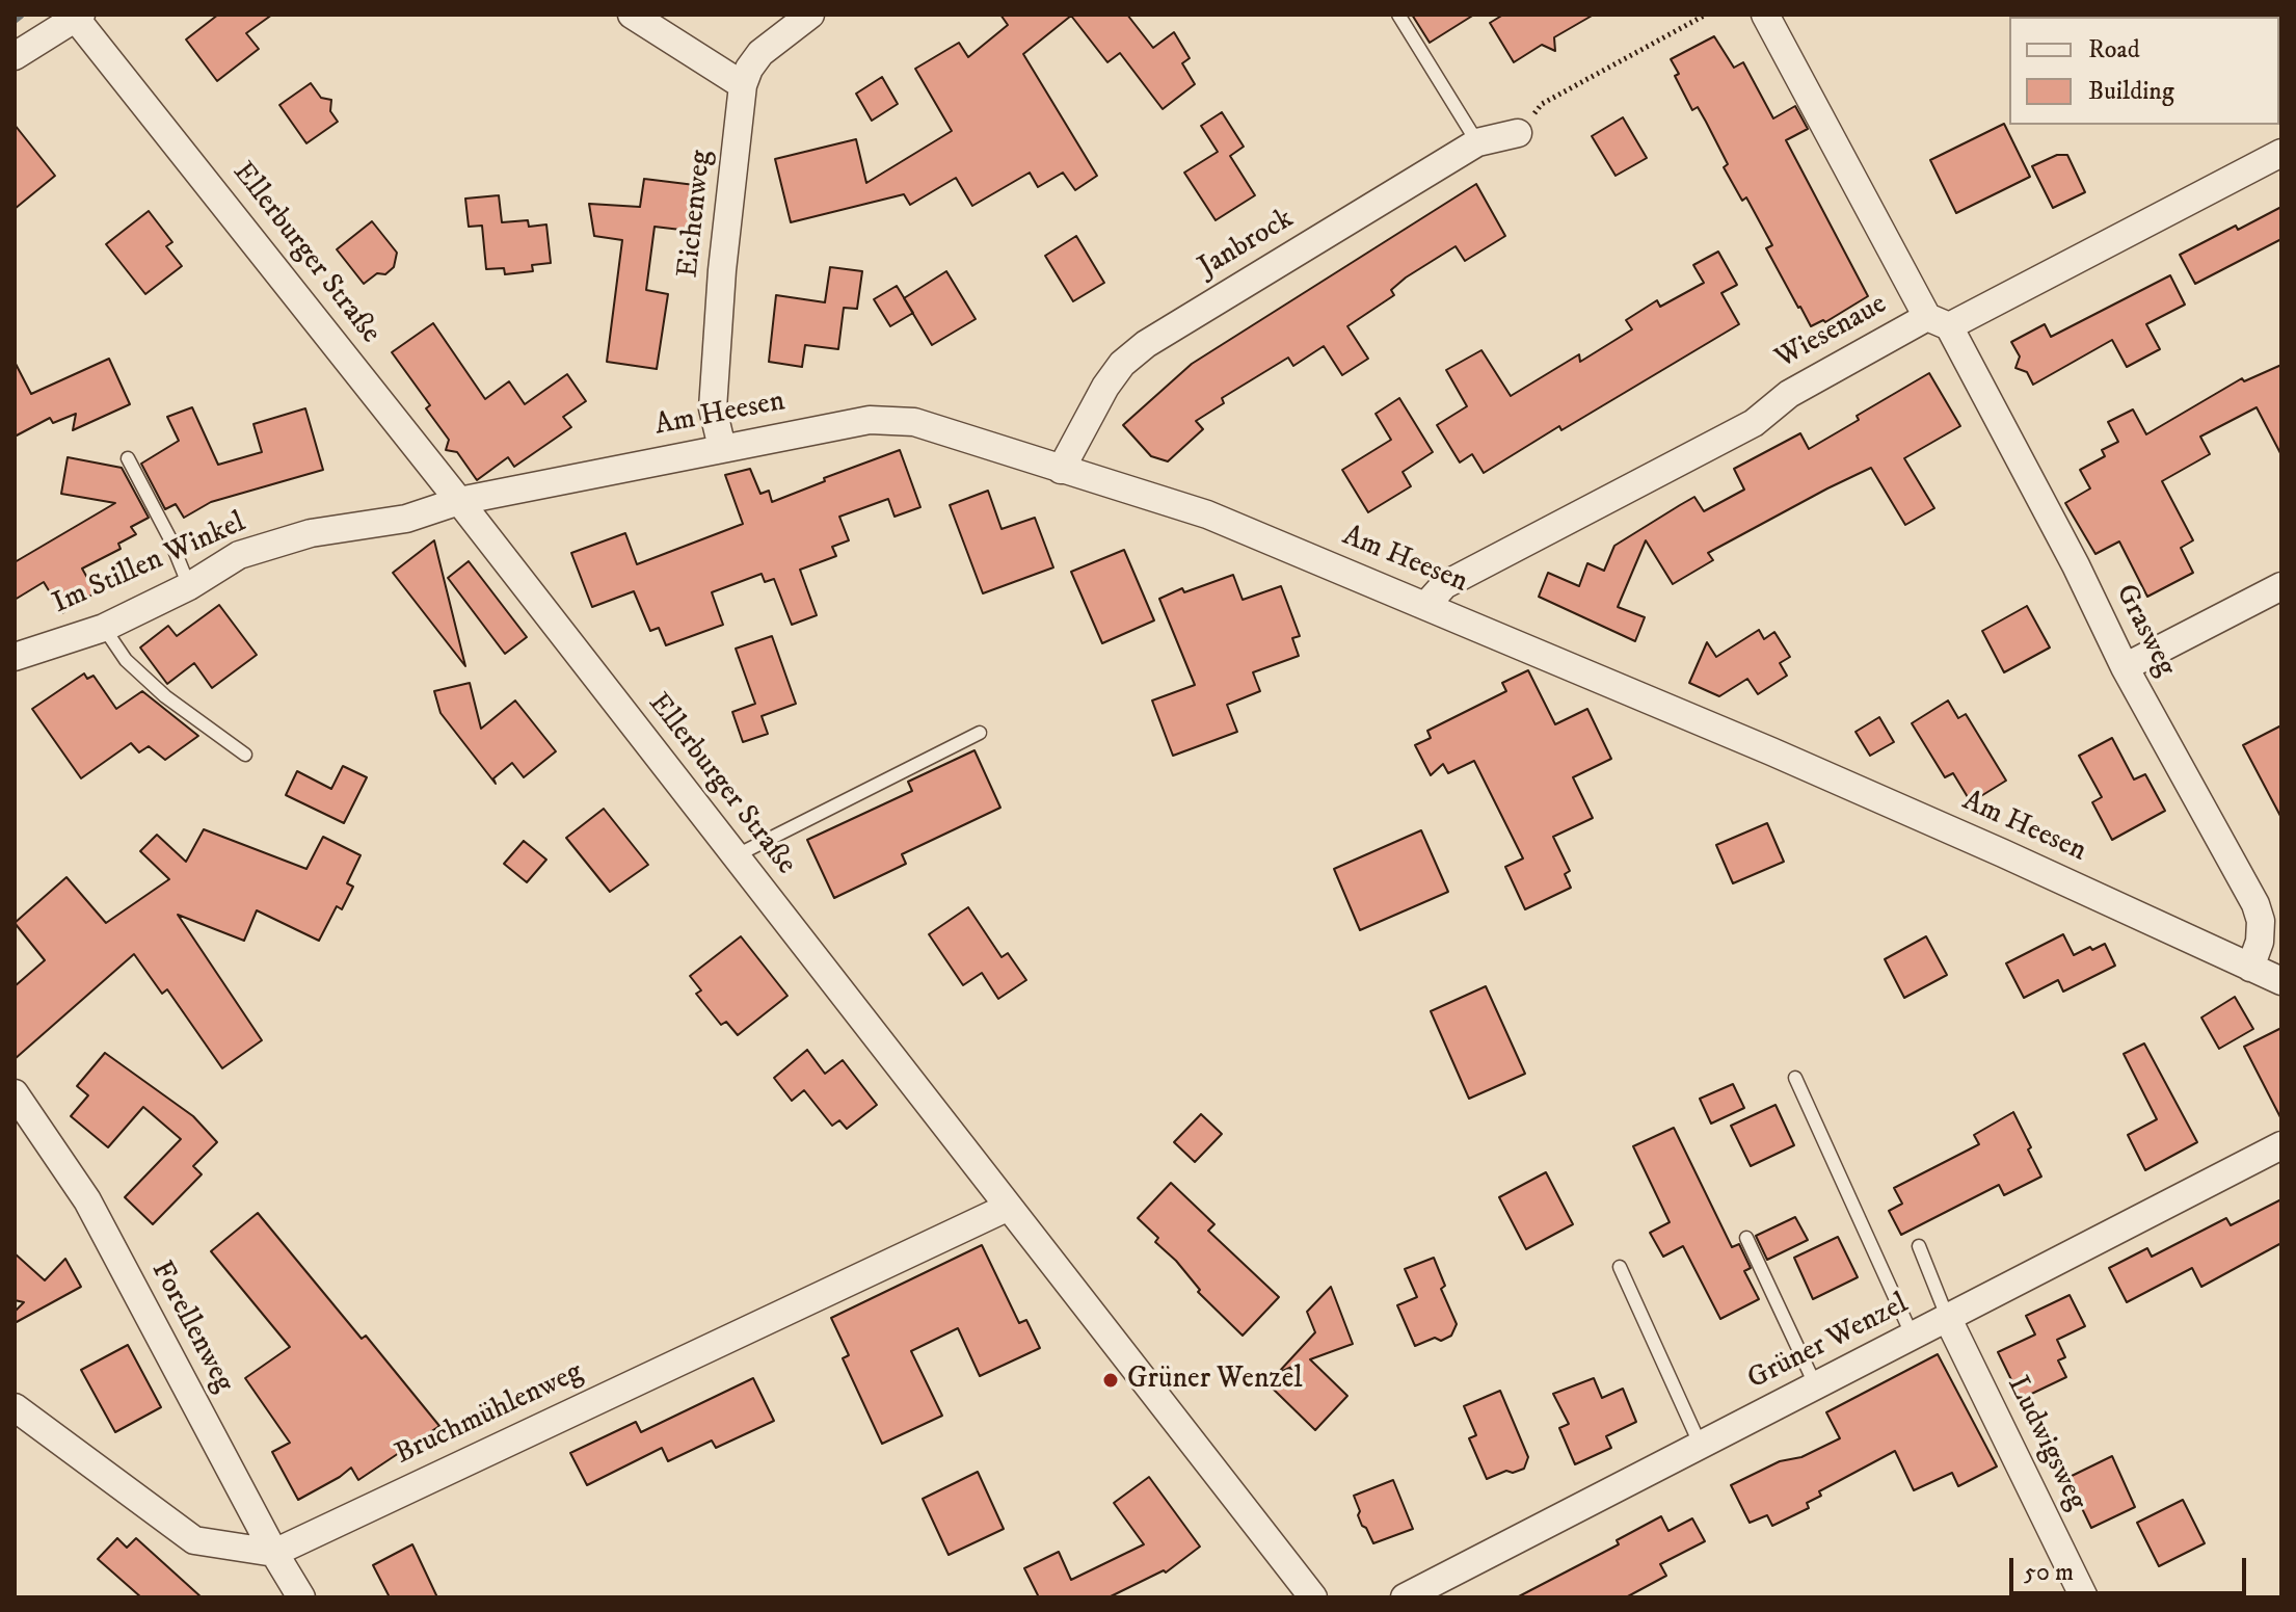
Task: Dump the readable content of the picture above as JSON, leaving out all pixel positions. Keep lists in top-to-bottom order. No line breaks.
{"streets":{"street":["Eichenweg","Janbrock","Ellerburger Straße","Wiesenaue","Am Heesen","Im Stillen Winkel","Grasweg","Forellenweg","Grüner Wenzel","Bruchmühlenweg","Ludwigsweg"]},"crossings":[["Eichenweg","Am Heesen"],["Janbrock","Am Heesen"],["Ellerburger Straße","Am Heesen"],["Ellerburger Straße","Im Stillen Winkel"],["Ellerburger Straße","Bruchmühlenweg"],["Wiesenaue","Am Heesen"],["Wiesenaue","Grasweg"],["Am Heesen","Im Stillen Winkel"],["Am Heesen","Grasweg"],["Forellenweg","Bruchmühlenweg"],["Grüner Wenzel","Ludwigsweg"]],"places":["Grüner Wenzel"],"legend":["Road","Building"],"scale_bar":"50 m"}
